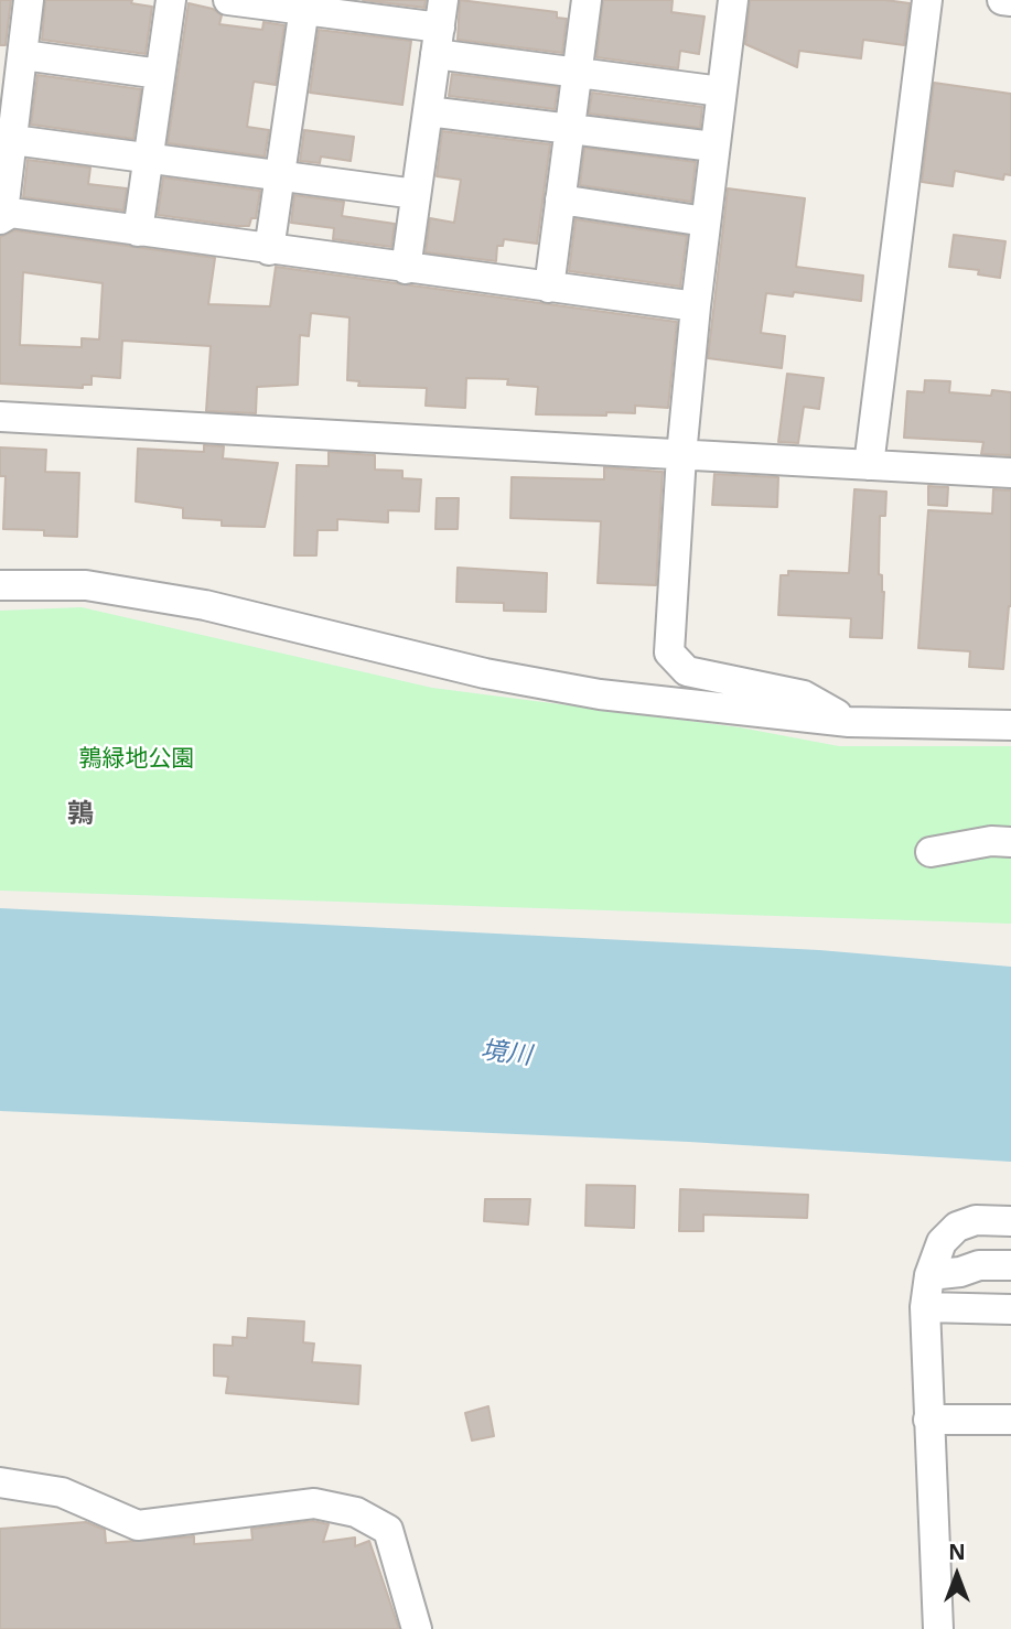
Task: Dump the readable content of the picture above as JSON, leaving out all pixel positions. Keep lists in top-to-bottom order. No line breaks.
{"districts":["鶉"],"water":["境川"],"parks":["鶉緑地公園"],"north":"top"}
